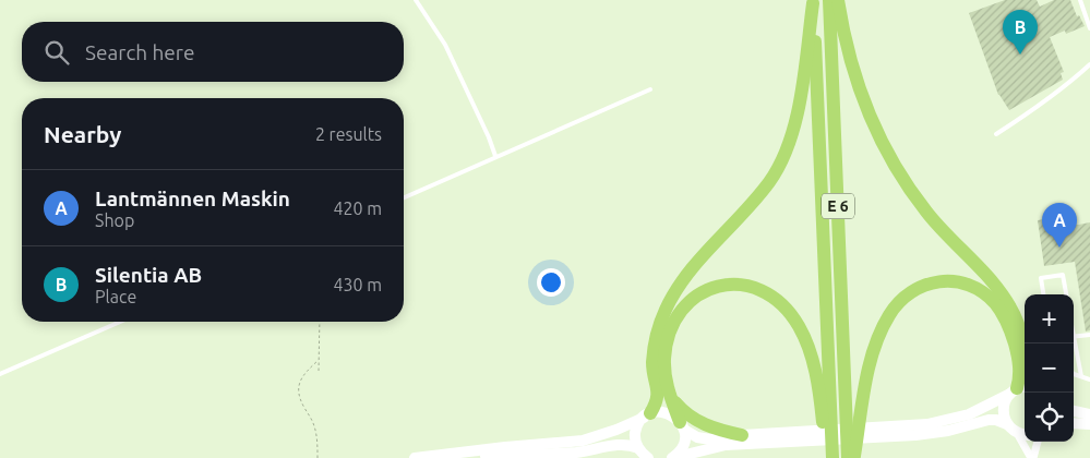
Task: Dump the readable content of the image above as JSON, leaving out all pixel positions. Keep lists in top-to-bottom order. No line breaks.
{"streets":{"highway":["E 6"]},"page":{"pins":["B","A"],"search":"Search here","heading":["Nearby","2 results"],"list":[{"mark":"A","name":"Lantmännen Maskin","note":"Shop","value":"420 m"},{"mark":"B","name":"Silentia AB","note":"Place","value":"430 m"}],"map_buttons":["+","−"]}}
